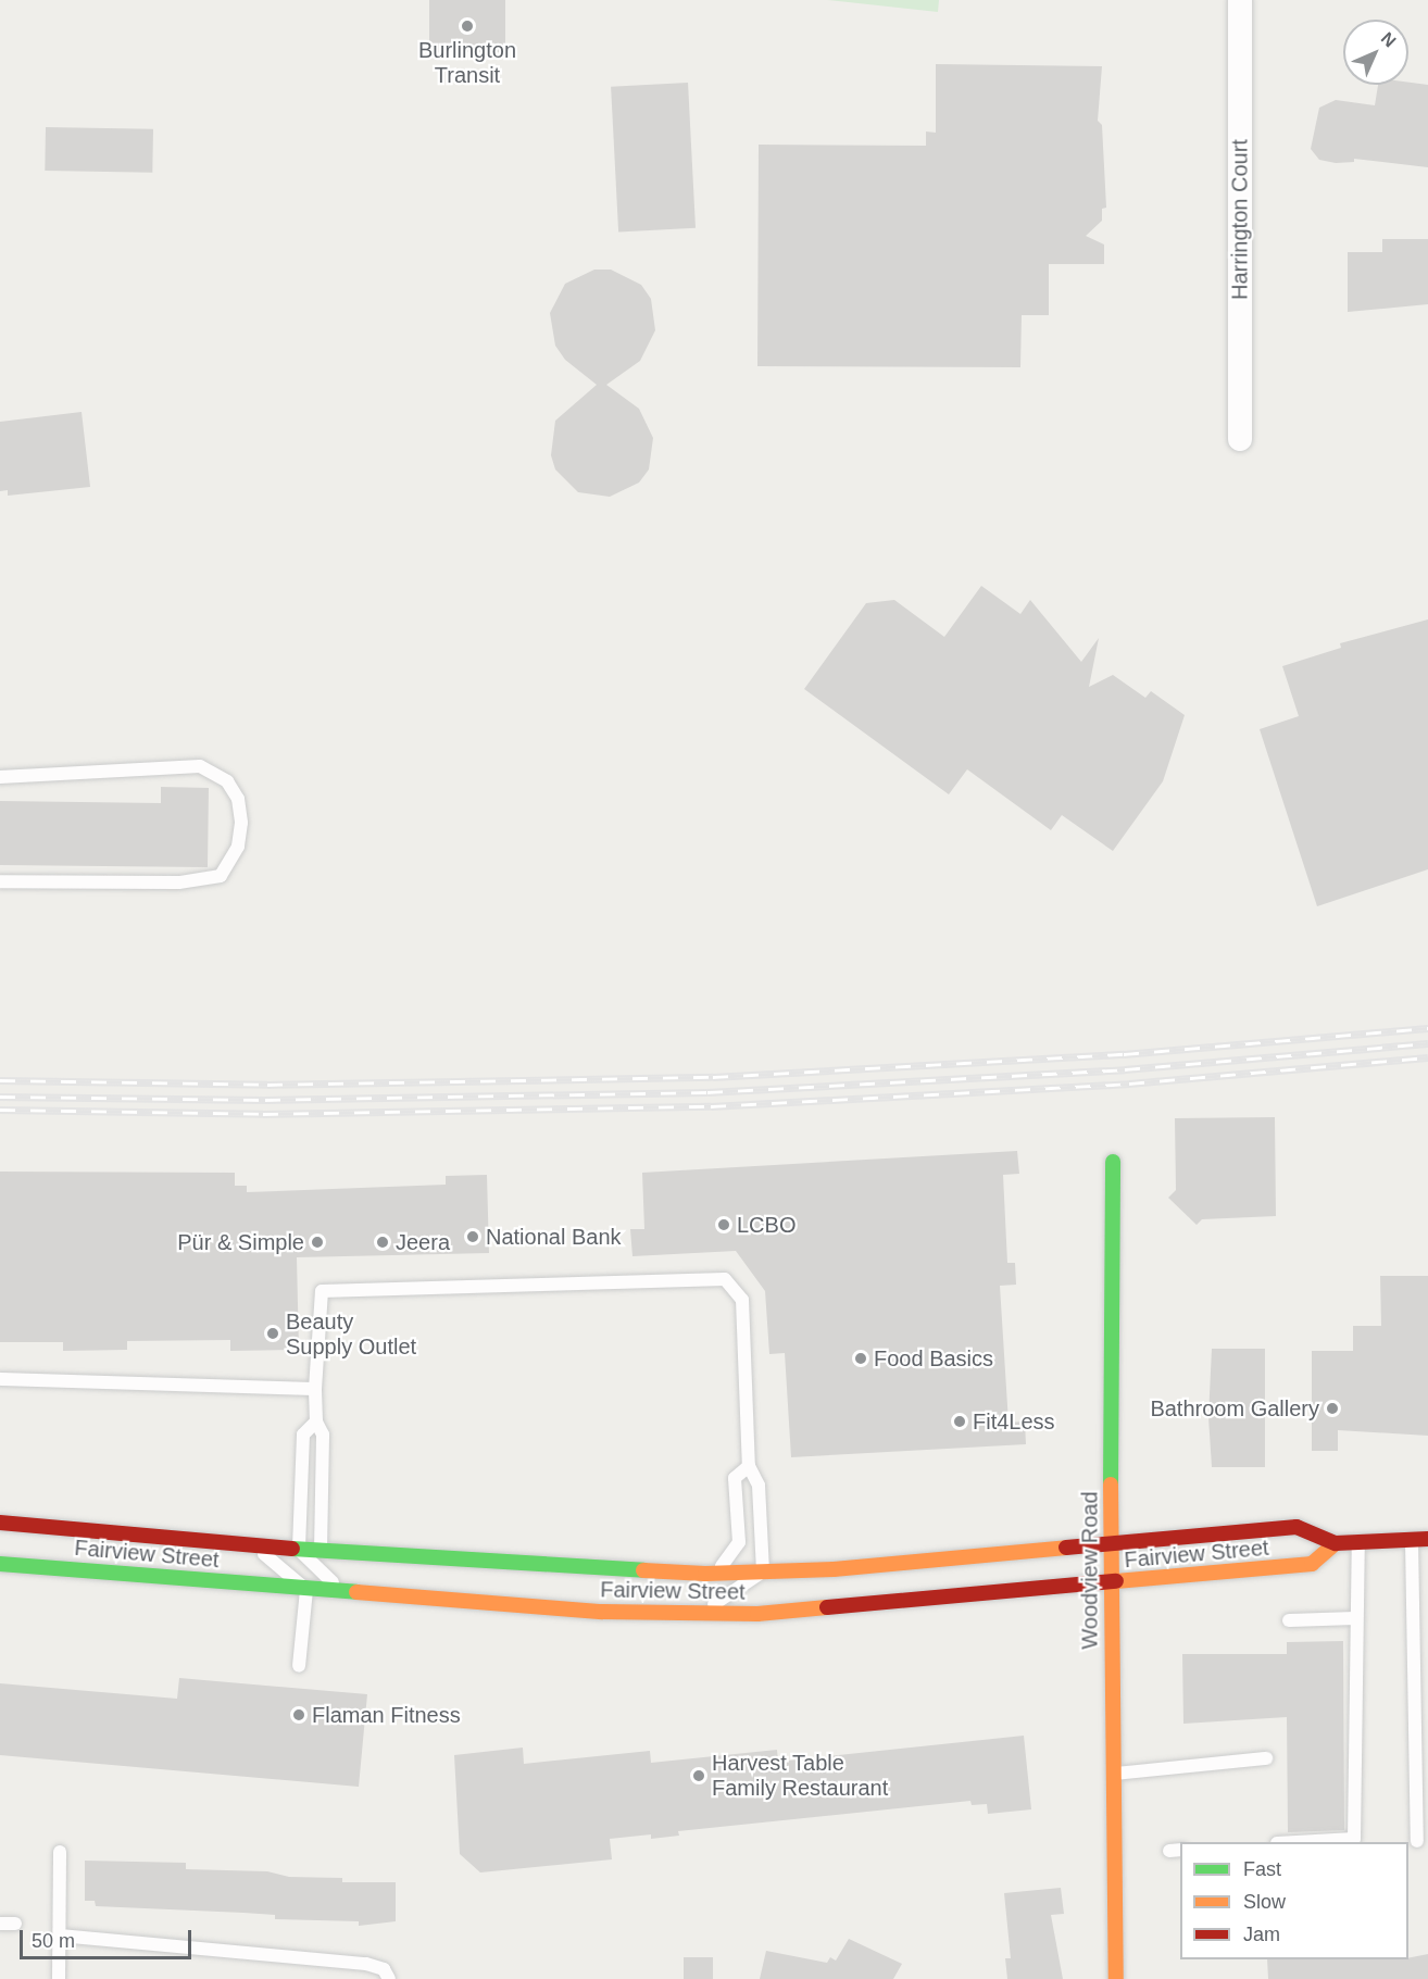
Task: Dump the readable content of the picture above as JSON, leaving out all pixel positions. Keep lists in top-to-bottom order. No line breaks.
{"streets":{"main road":["Fairview Street","Woodview Road"],"street":["Harrington Court"]},"crossings":[["Fairview Street","Woodview Road"]],"places":["Burlington Transit","LCBO","National Bank","Pür & Simple","Jeera","Beauty Supply Outlet","Food Basics","Bathroom Gallery","Fit4Less","Flaman Fitness","Harvest Table Family Restaurant"],"legend":["Fast","Slow","Jam"],"scale_bar":"50 m","north":"top right"}
